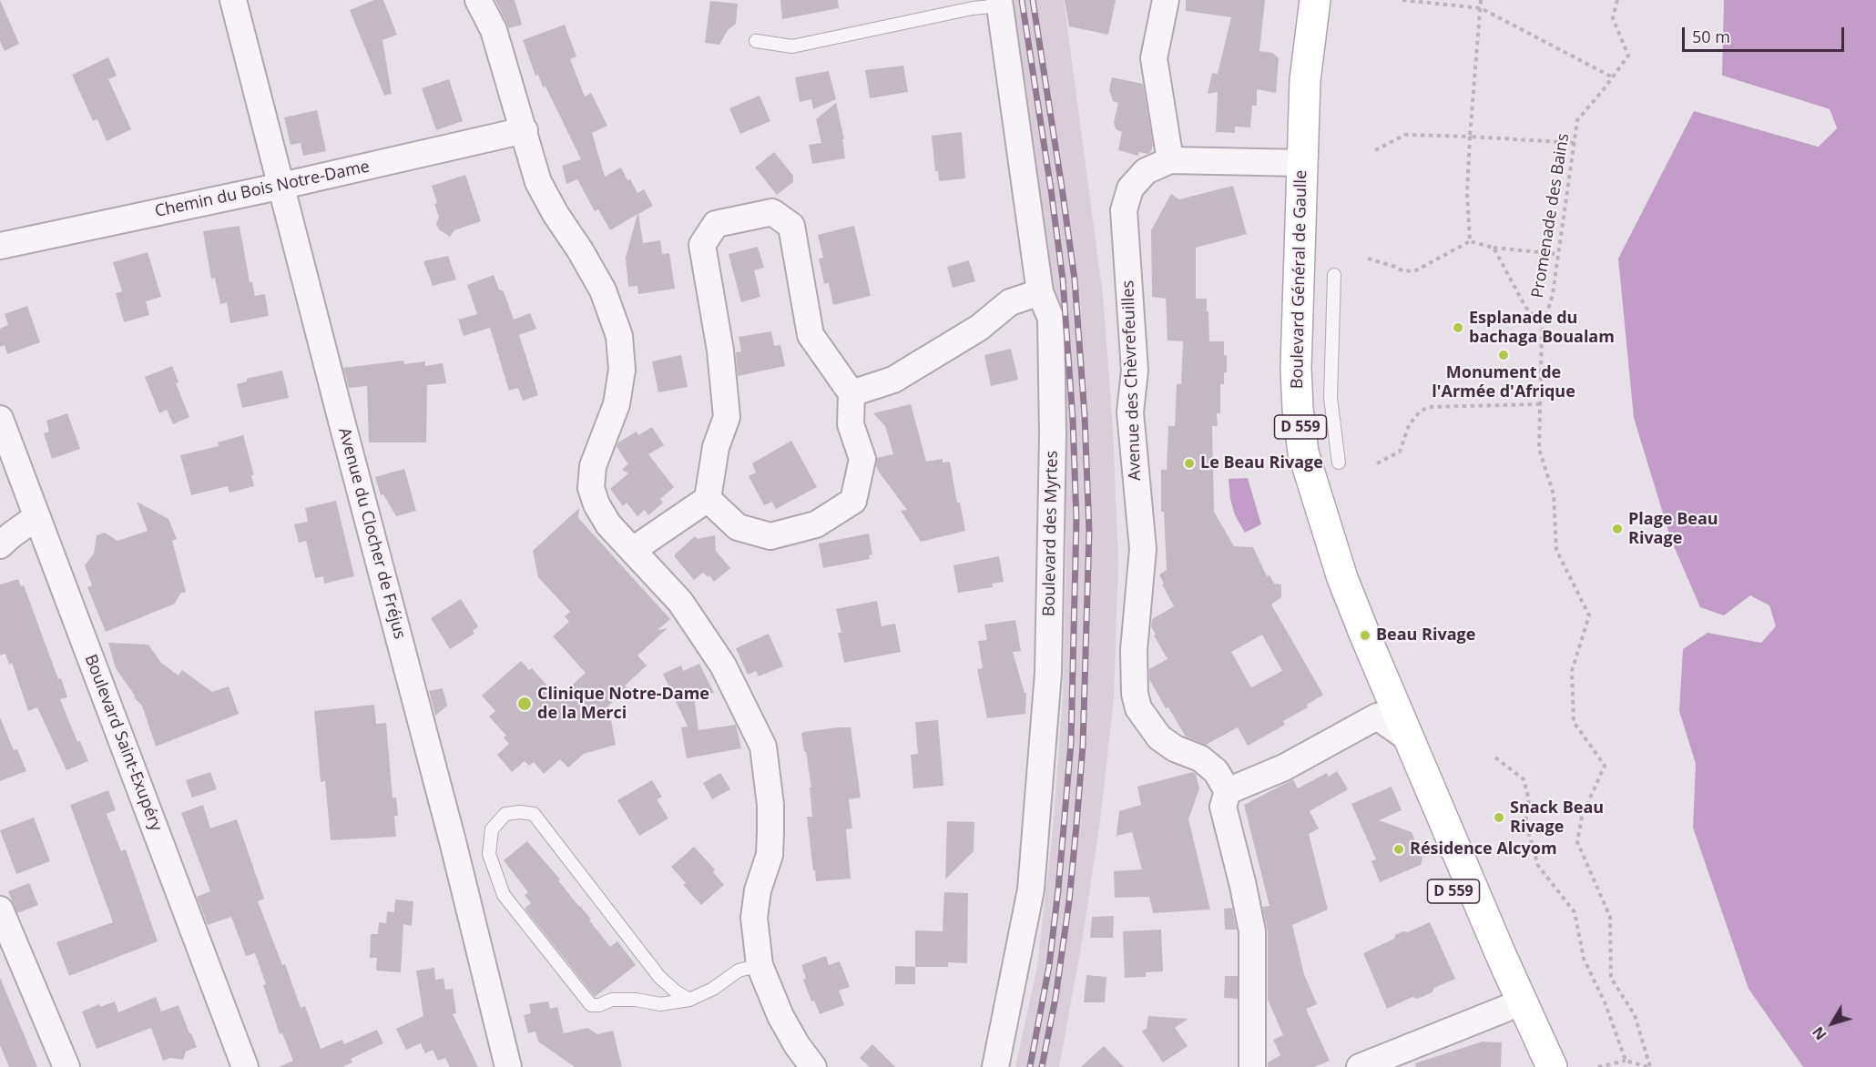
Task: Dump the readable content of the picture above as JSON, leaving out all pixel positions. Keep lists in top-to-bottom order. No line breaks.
{"streets":{"main road":["Boulevard Général de Gaulle","D 559"],"street":["Chemin du Bois Notre-Dame","Avenue des Chèvrefeuilles","Avenue du Clocher de Fréjus","Boulevard des Myrtes","Boulevard Saint-Exupéry"],"path":["Promenade des Bains"]},"crossings":[["Chemin du Bois Notre-Dame","Avenue du Clocher de Fréjus"]],"places":["Esplanade du bachaga Boualam","Monument de l'Armée d'Afrique","Le Beau Rivage","Plage Beau Rivage","Beau Rivage","Clinique Notre-Dame de la Merci","Snack Beau Rivage","Résidence Alcyom"],"scale_bar":"50 m","north":"bottom left"}
